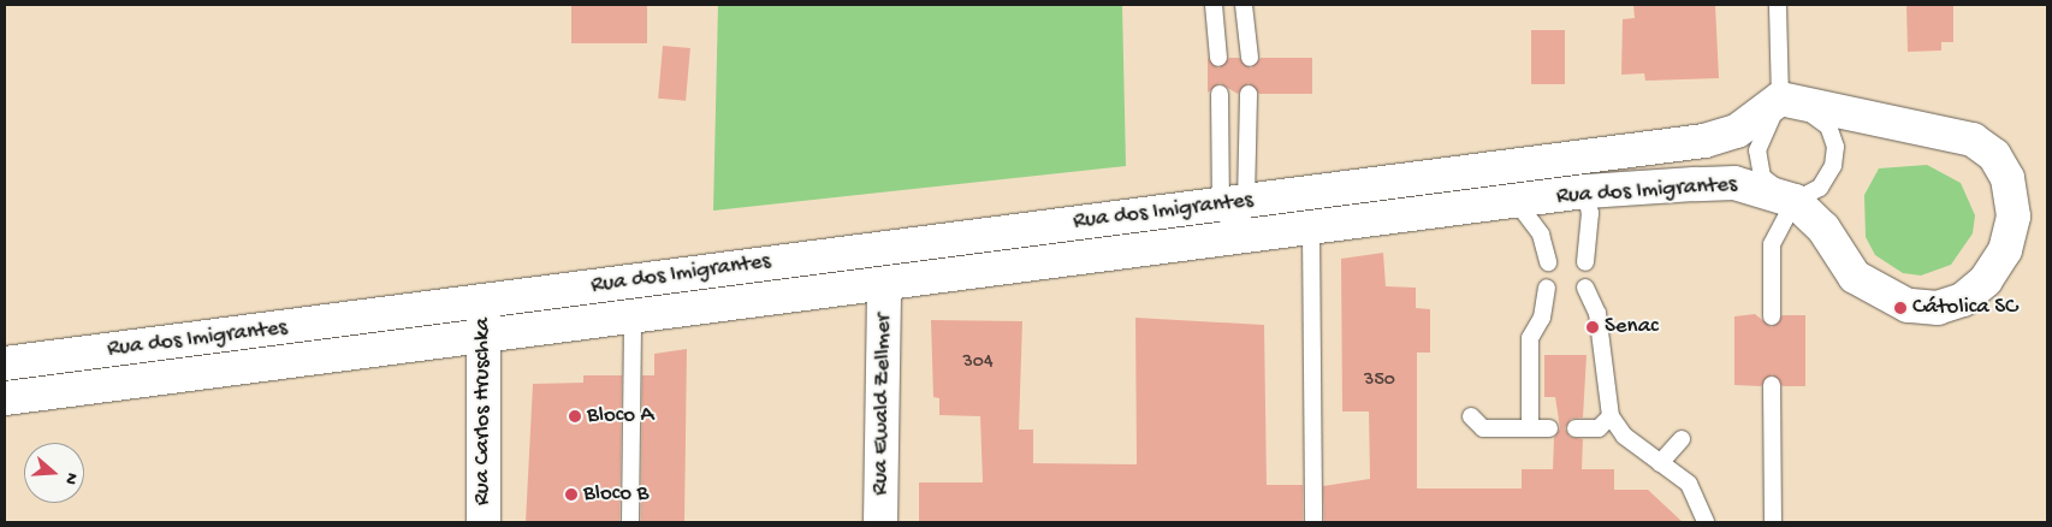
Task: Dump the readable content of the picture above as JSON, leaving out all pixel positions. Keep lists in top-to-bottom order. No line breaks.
{"streets":{"street":["Rua dos Imigrantes","Rua Ewald Zellmer","Rua Carlos Hruschka"]},"crossings":[["Rua dos Imigrantes","Rua Ewald Zellmer"],["Rua dos Imigrantes","Rua Carlos Hruschka"]],"places":["Cátolica SC","Senac","Bloco A","Bloco B"],"house_numbers":["304","350"],"north":"right"}
